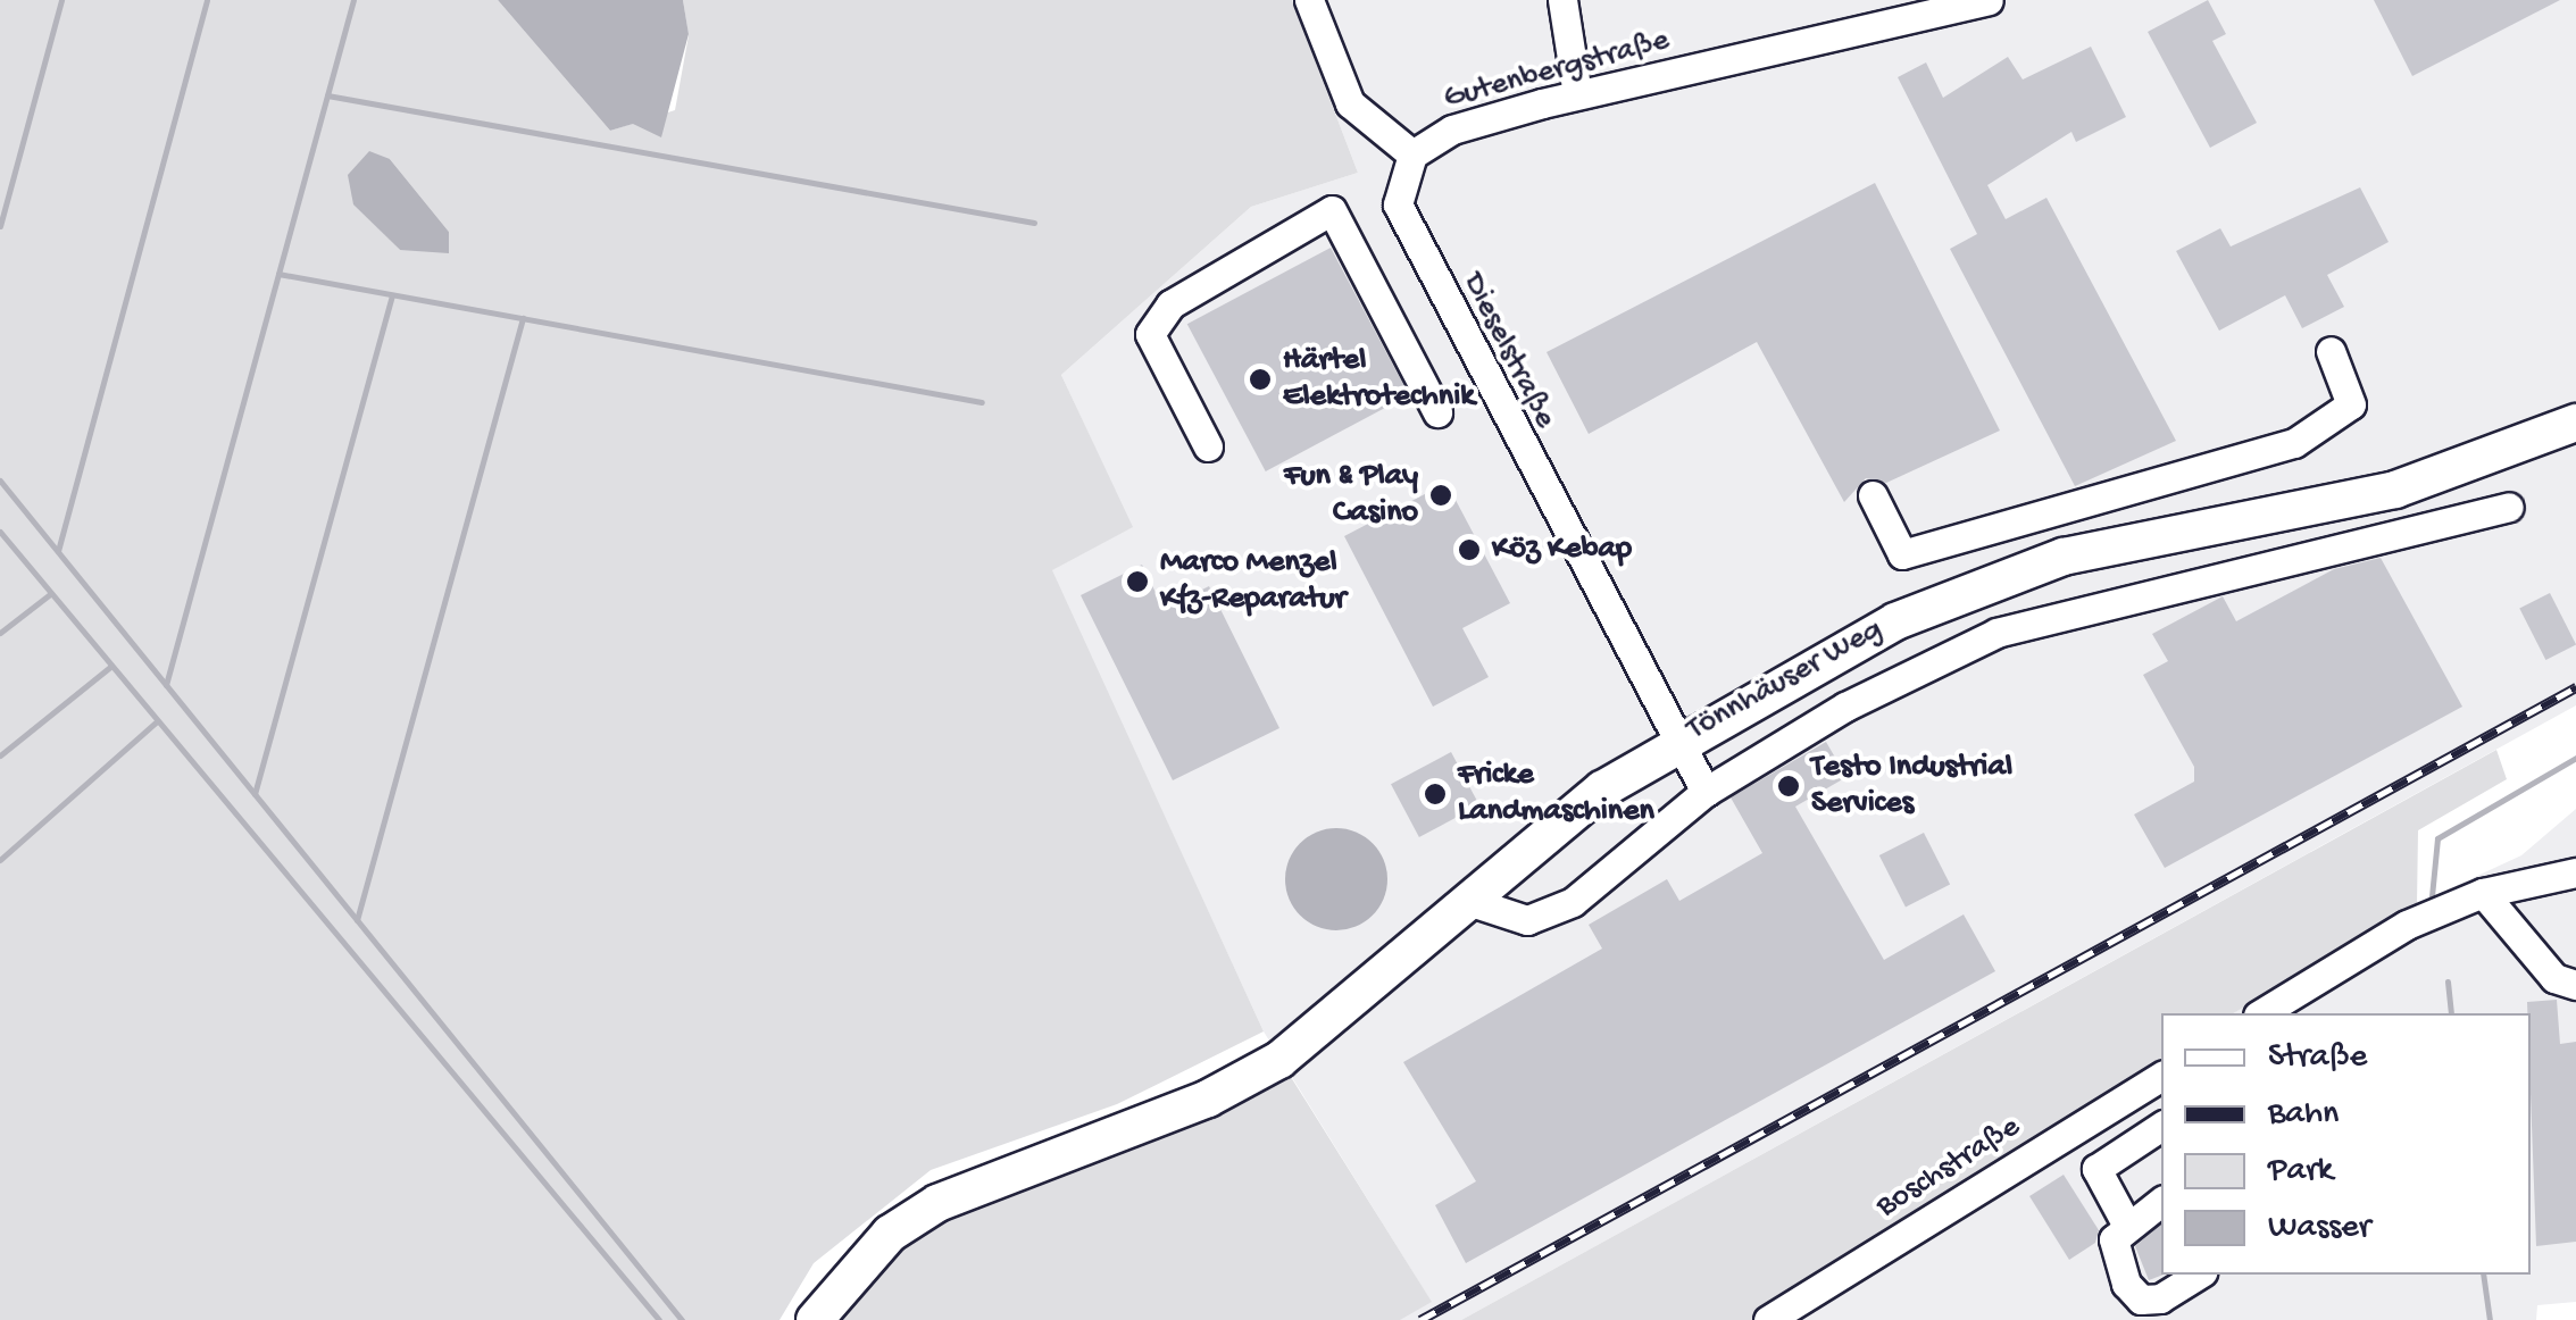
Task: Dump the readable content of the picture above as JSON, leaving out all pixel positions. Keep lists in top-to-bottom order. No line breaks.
{"streets":{"main road":["Tönnhäuser Weg"],"street":["Gutenbergstraße","Dieselstraße","Boschstraße"]},"crossings":[["Gutenbergstraße","Dieselstraße"],["Dieselstraße","Tönnhäuser Weg"]],"places":["Härtel Elektrotechnik","Fun & Play Casino","Köz Kebap","Marco Menzel Kfz-Reparatur","Testo Industrial Services","Fricke Landmaschinen"],"legend":["Straße","Bahn","Park","Wasser"]}
